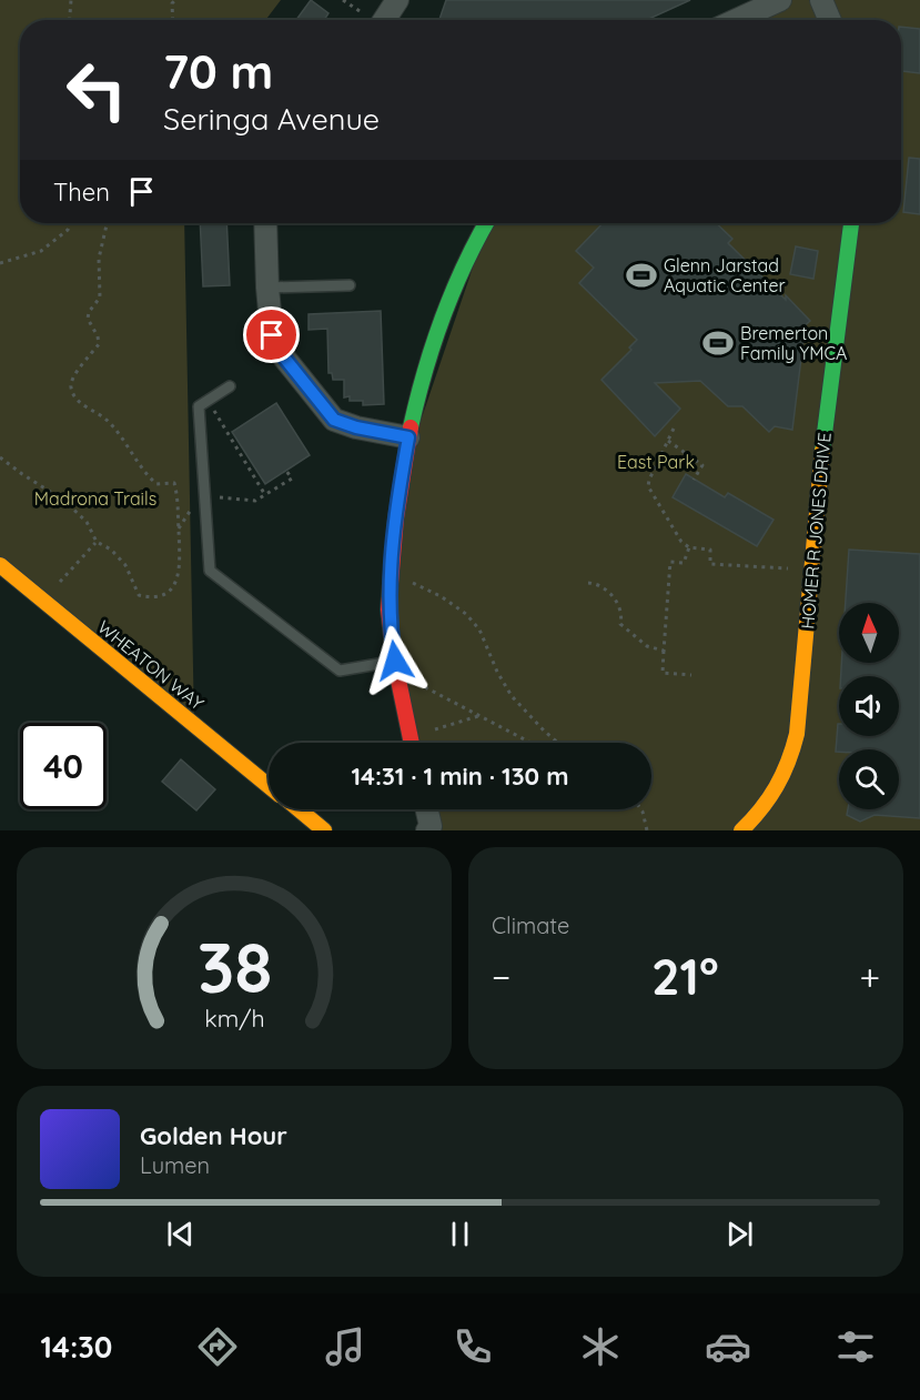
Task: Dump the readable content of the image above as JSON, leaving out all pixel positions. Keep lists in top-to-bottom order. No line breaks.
{"streets":{"street":["HOMER R JONES DRIVE","WHEATON WAY"]},"parks":["East Park","Madrona Trails"],"places":{"sports":["Glenn Jarstad Aquatic Center","Bremerton Family YMCA"]},"north":"top","page":{"turn":["70 m","Seringa Avenue"],"then":"Then","limit":"40","trip":"14:31 · 1 min · 130 m","tile":"Climate","heat":["−","21°","+"],"song":["Golden Hour","Lumen"],"tabs":"14:30","gauge":["38","km/h"]}}
